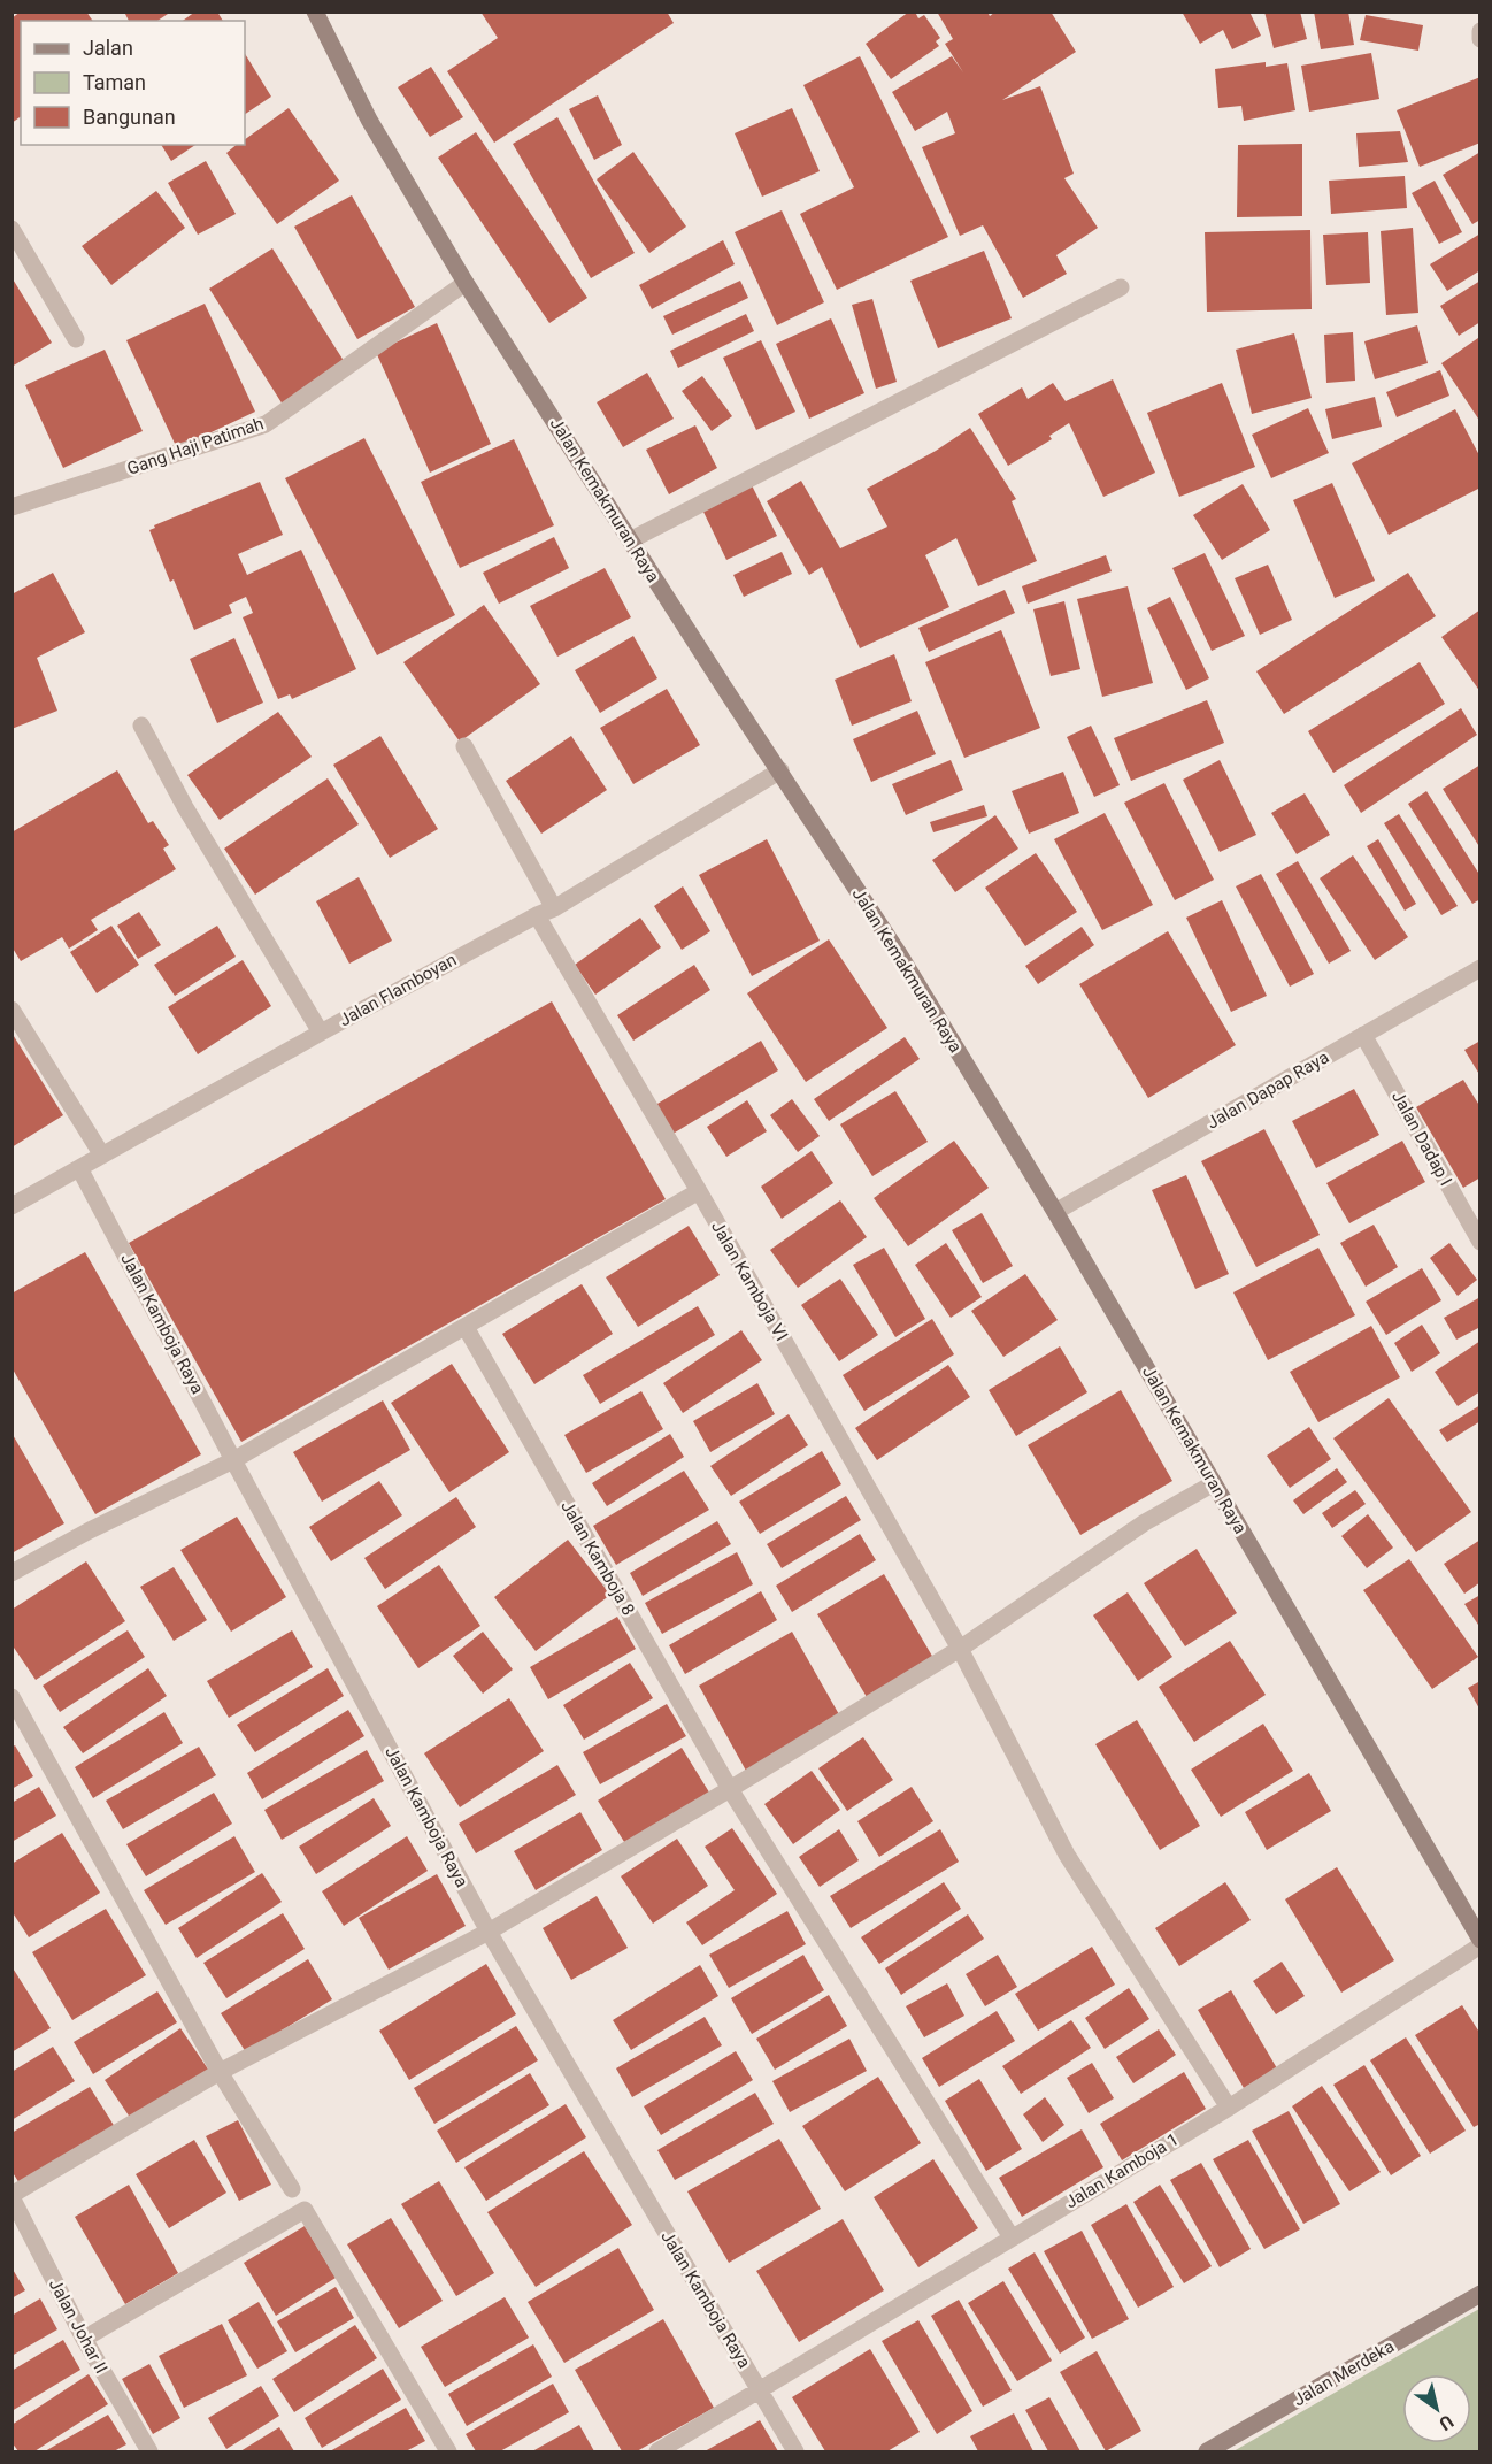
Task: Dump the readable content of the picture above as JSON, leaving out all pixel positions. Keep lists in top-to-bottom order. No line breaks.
{"streets":{"main road":["Jalan Kemakmuran Raya","Jalan Merdeka"],"street":["Gang Haji Patimah","Jalan Flamboyan","Jalan Dapap Raya","Jalan Dadap I","Jalan Kamboja VI","Jalan Kamboja Raya","Jalan Kamboja 8","Jalan Kamboja 1","Jalan Johar II"]},"crossings":[["Gang Haji Patimah","Jalan Kemakmuran Raya"],["Jalan Kemakmuran Raya","Jalan Flamboyan"],["Jalan Kemakmuran Raya","Jalan Dapap Raya"],["Jalan Flamboyan","Jalan Kamboja VI"],["Jalan Flamboyan","Jalan Kamboja Raya"],["Jalan Dapap Raya","Jalan Dadap I"],["Jalan Kamboja VI","Jalan Kamboja 1"],["Jalan Kamboja Raya","Jalan Kamboja 1"],["Jalan Kamboja 8","Jalan Kamboja 1"]],"legend":["Jalan","Taman","Bangunan"],"north":"bottom right"}
